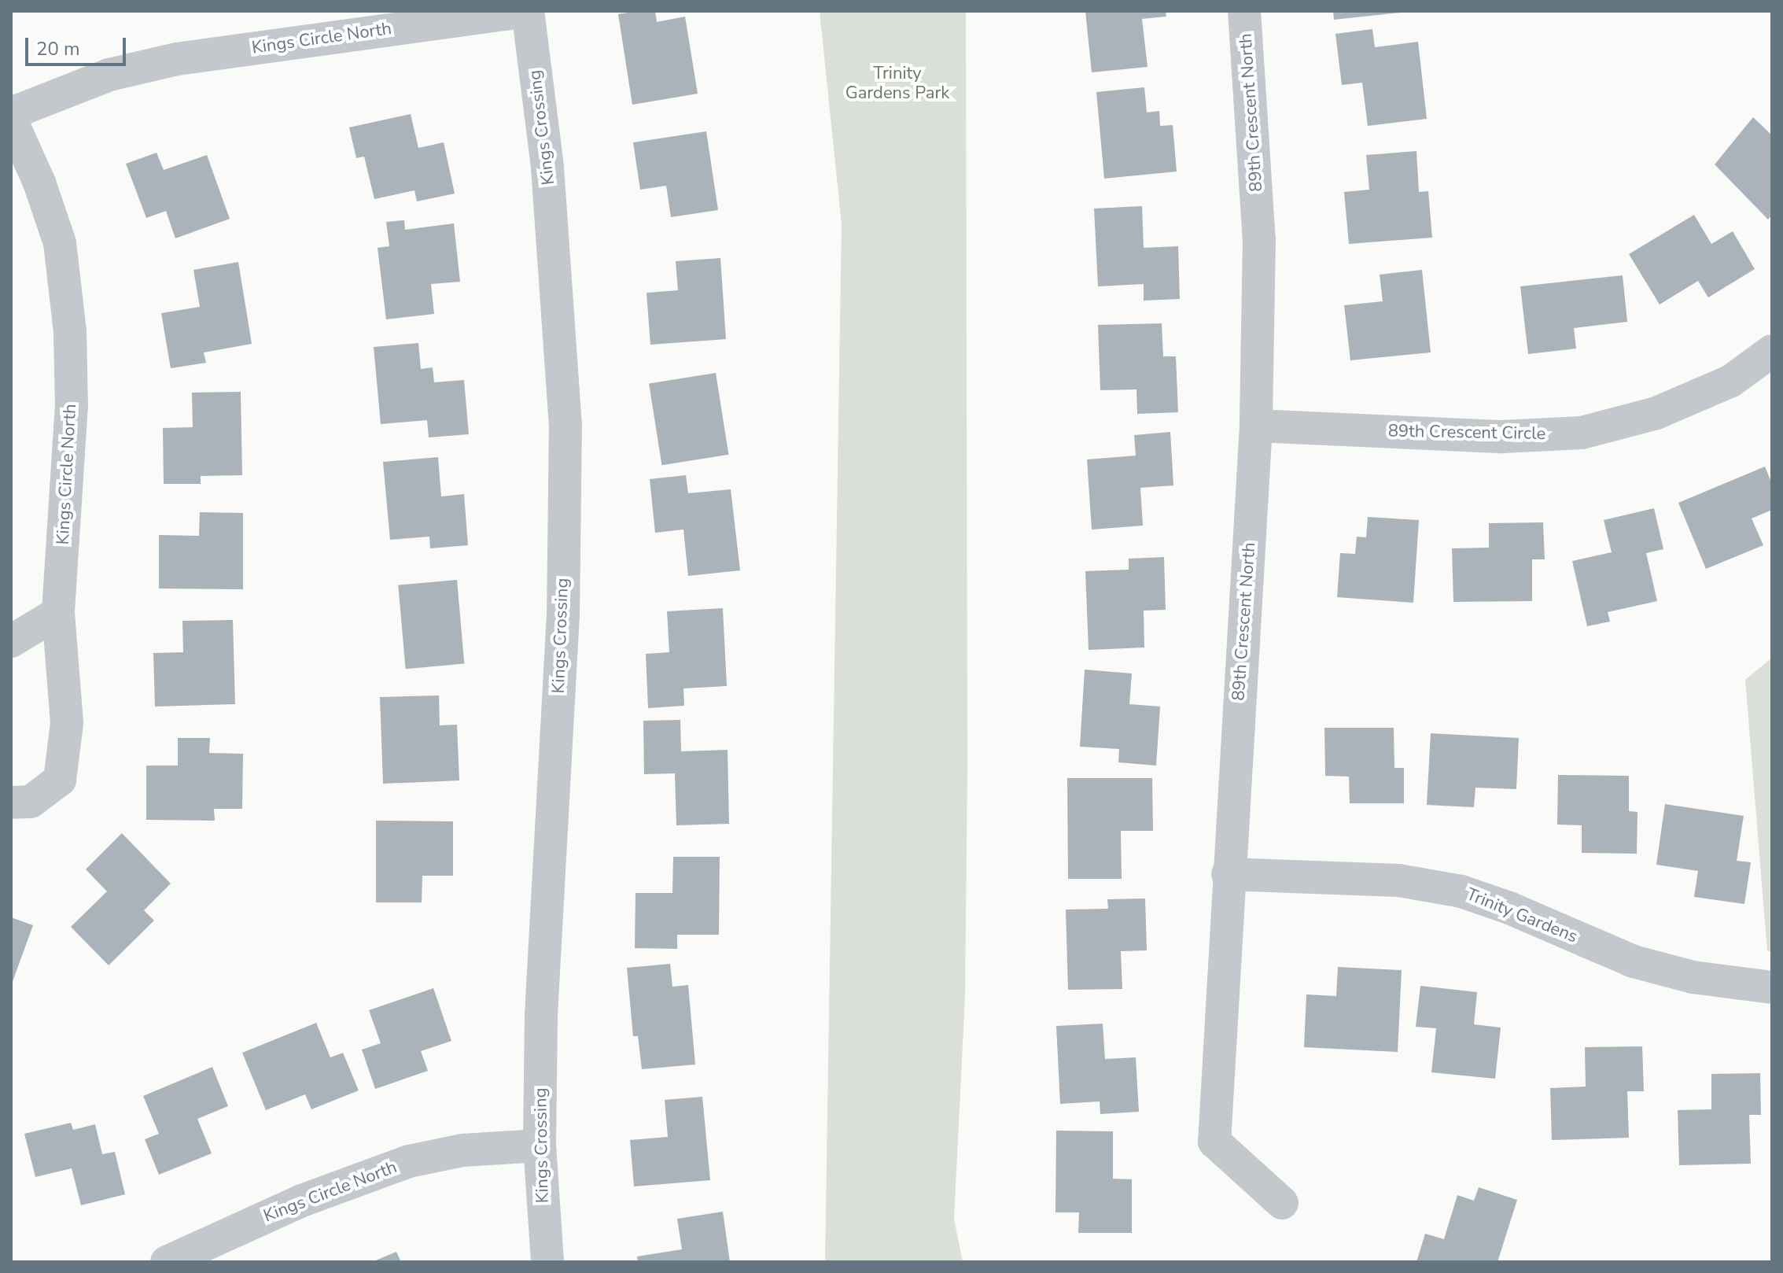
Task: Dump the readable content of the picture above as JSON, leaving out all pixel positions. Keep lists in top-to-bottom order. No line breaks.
{"streets":{"street":["Kings Circle North","89th Crescent North","Kings Crossing","89th Crescent Circle","Trinity Gardens"]},"crossings":[["Kings Circle North","Kings Crossing"],["89th Crescent North","89th Crescent Circle"],["89th Crescent North","Trinity Gardens"]],"parks":["Trinity Gardens Park"],"scale_bar":"20 m"}
